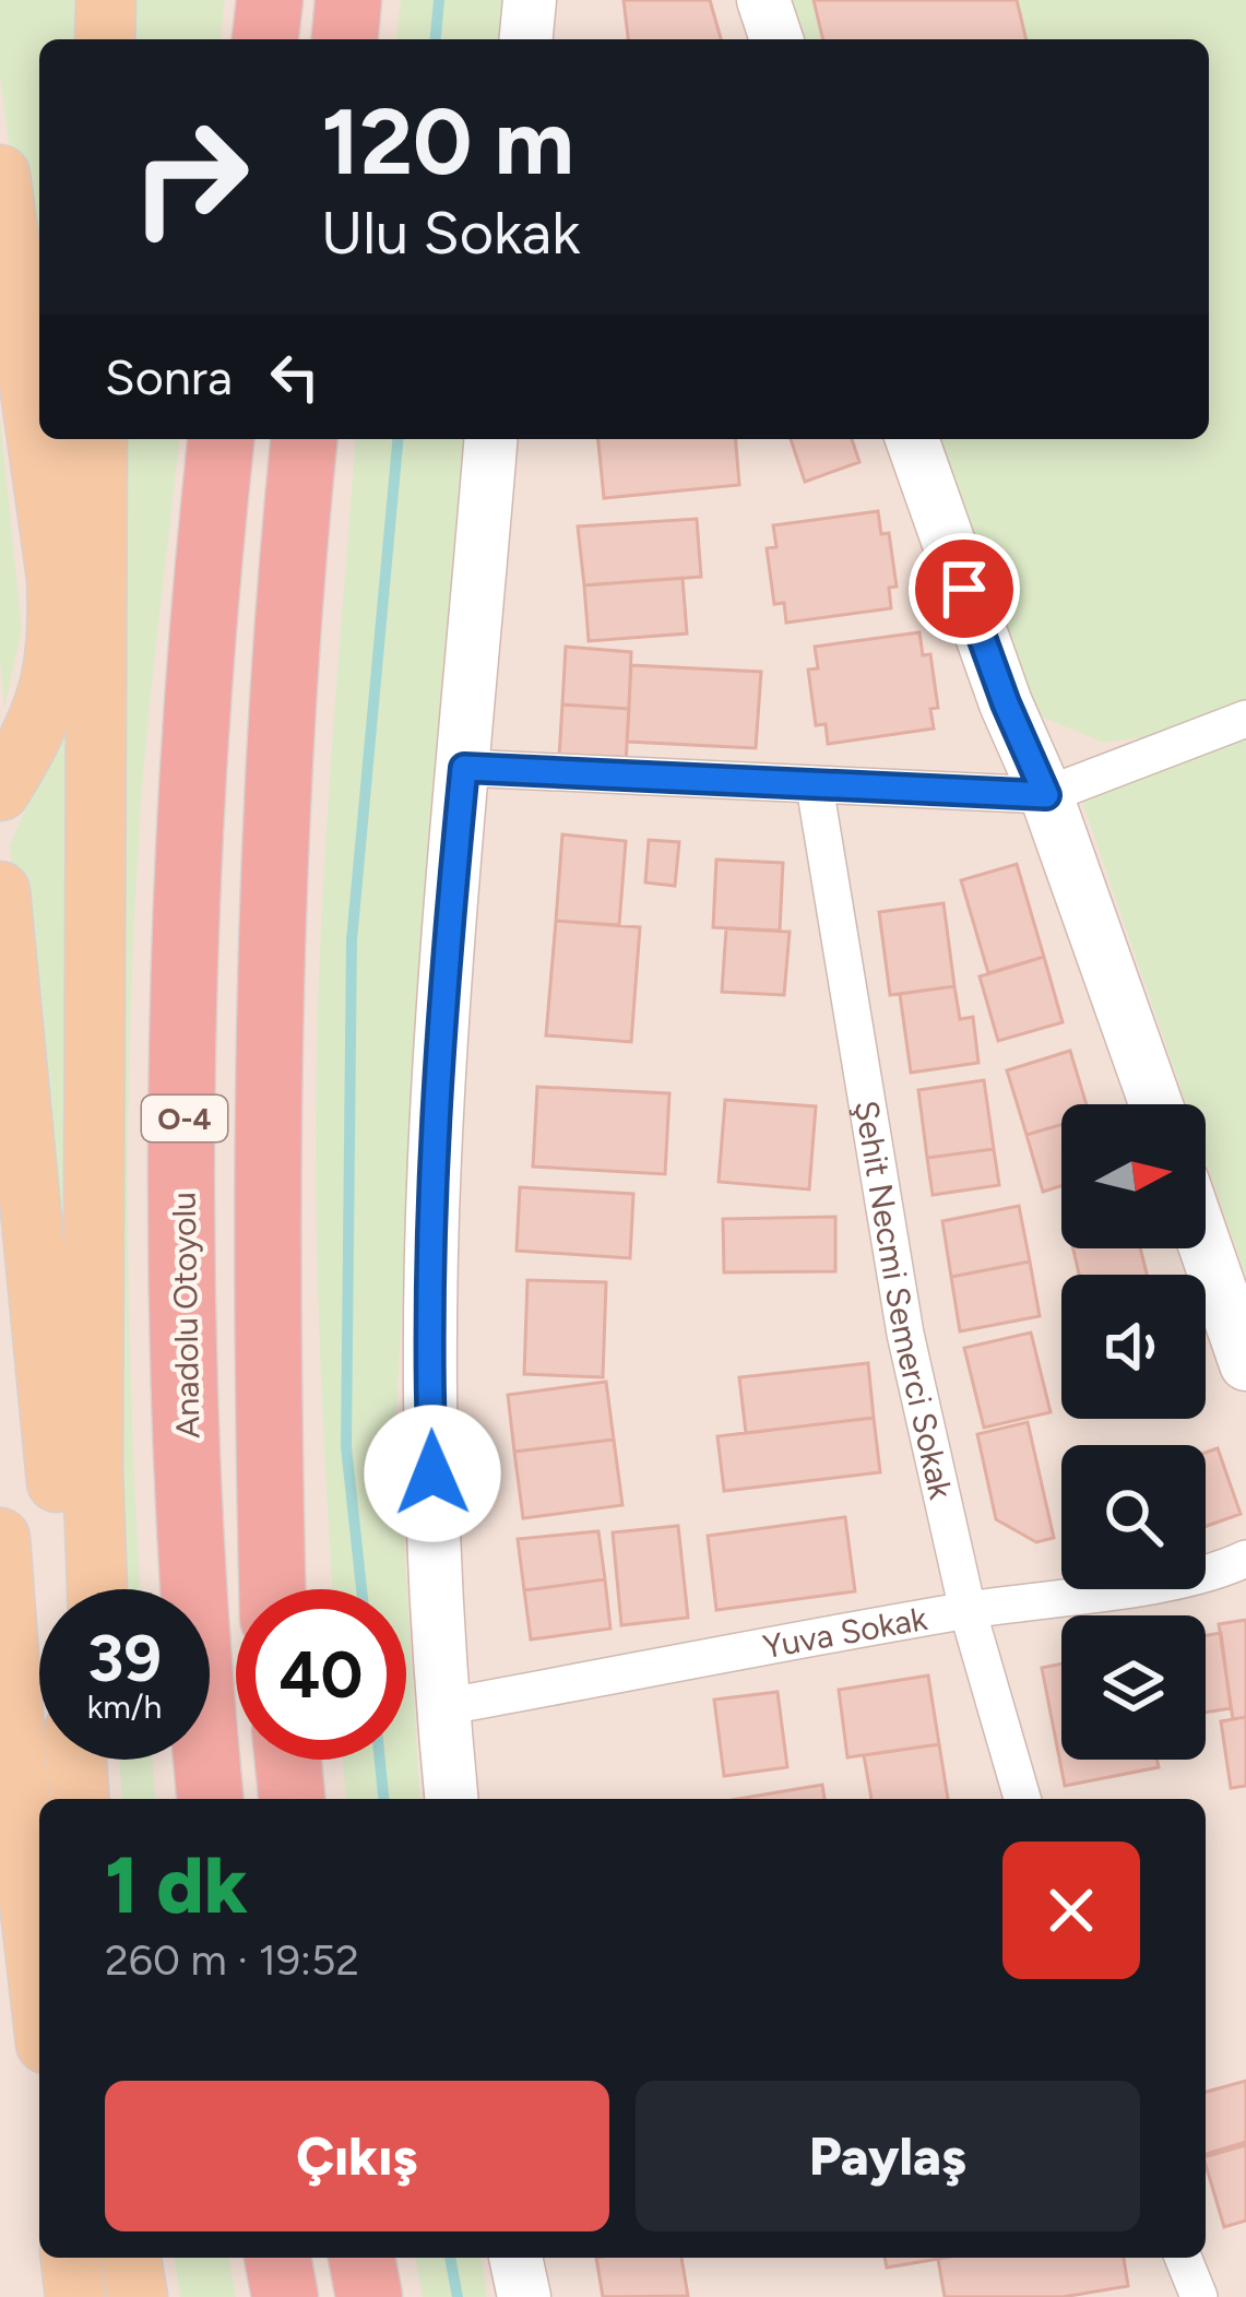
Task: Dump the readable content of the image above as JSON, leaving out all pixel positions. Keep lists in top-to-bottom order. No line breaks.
{"streets":{"highway":["O-4","Anadolu Otoyolu"],"street":["Şehit Necmi Semerci Sokak","Yuva Sokak"]},"crossings":[["Şehit Necmi Semerci Sokak","Yuva Sokak"]],"north":"right","page":{"turn":["120 m","Ulu Sokak"],"then":"Sonra","speed":"39 km/h","limit":"40","heading":["1 dk","260 m · 19:52"],"buttons":["Çıkış","Paylaş"]}}
